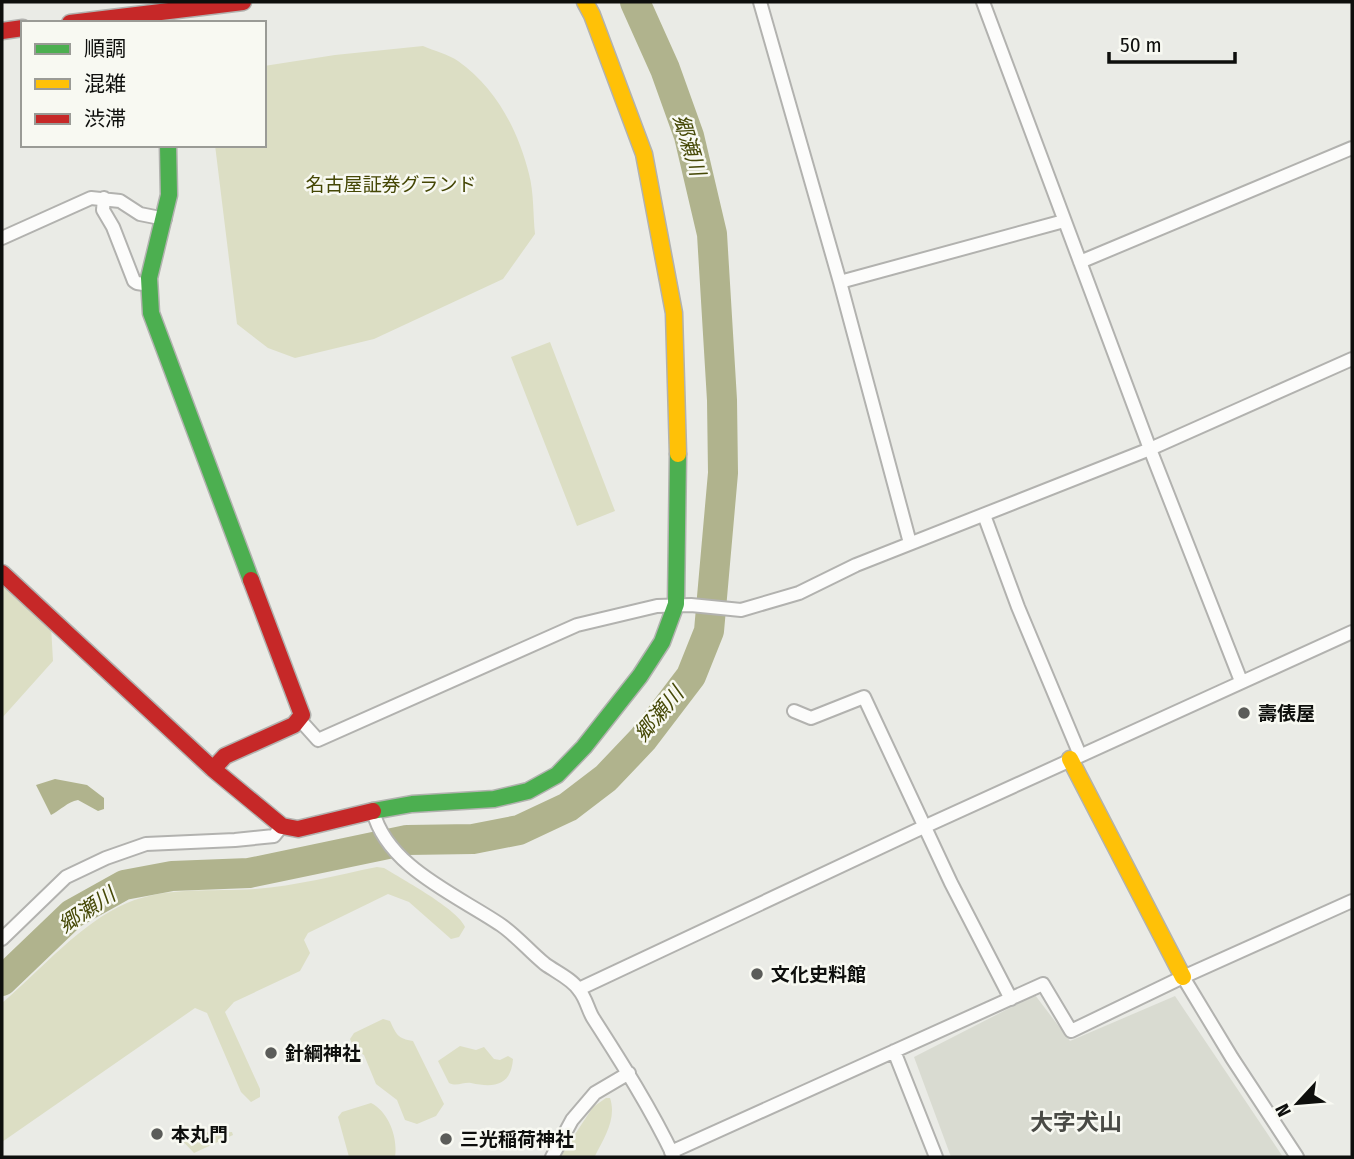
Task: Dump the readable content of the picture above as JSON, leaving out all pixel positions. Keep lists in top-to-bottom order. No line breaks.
{"districts":["大字犬山"],"water":["郷瀬川"],"parks":["名古屋証券グランド"],"places":["壽俵屋","文化史料館","針綱神社","本丸門","三光稲荷神社"],"legend":["順調","混雑","渋滞"],"scale_bar":"50 m","north":"bottom left"}
